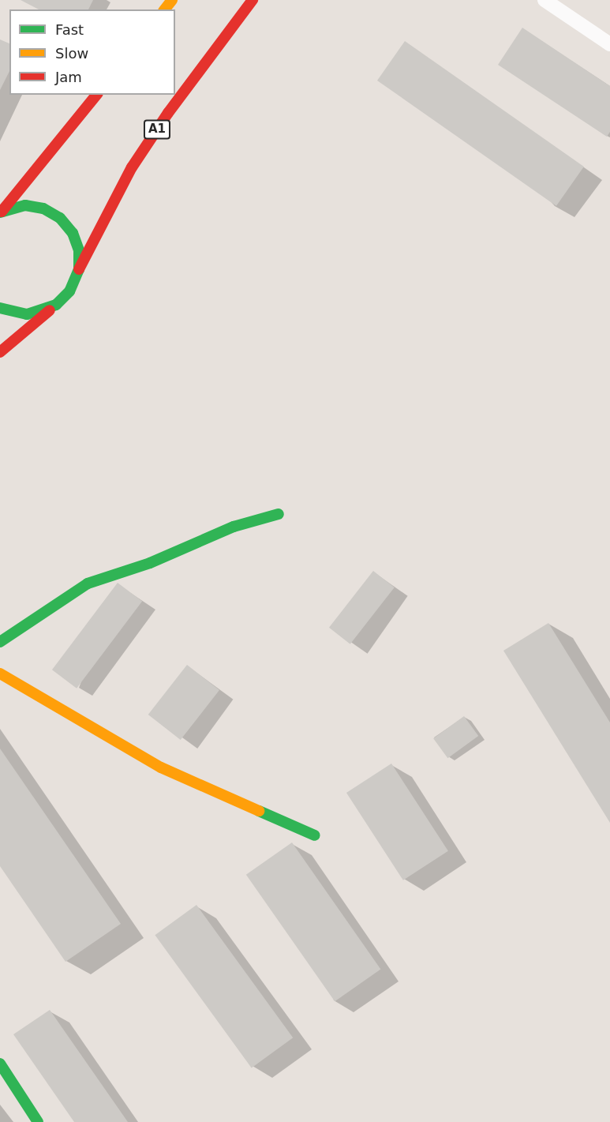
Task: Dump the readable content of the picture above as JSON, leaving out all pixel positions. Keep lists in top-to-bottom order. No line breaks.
{"streets":{"main road":["A1"]},"legend":["Fast","Slow","Jam"]}
